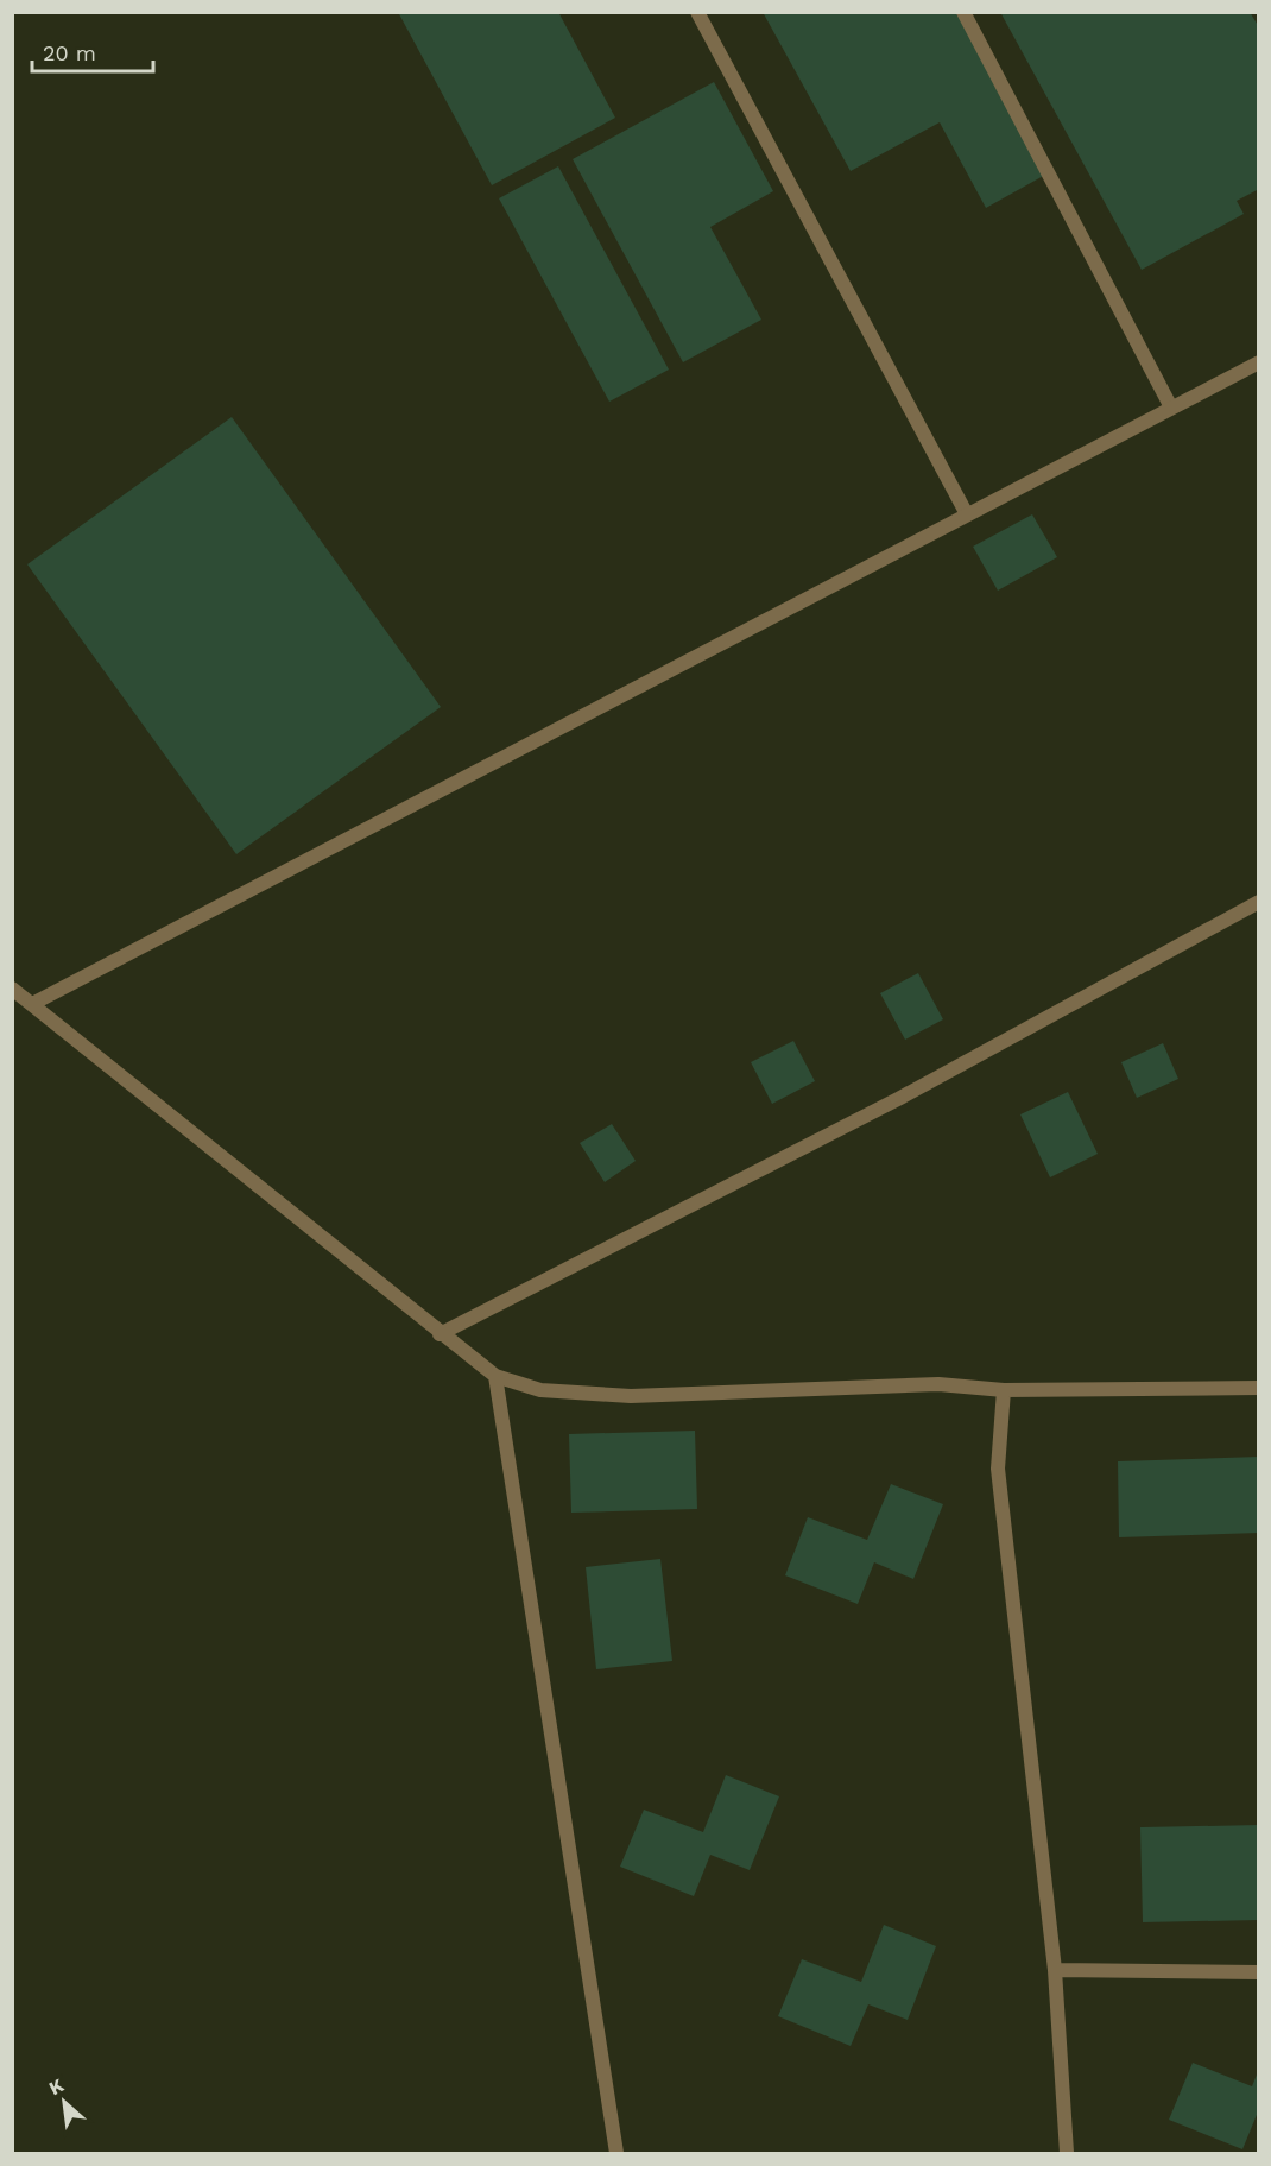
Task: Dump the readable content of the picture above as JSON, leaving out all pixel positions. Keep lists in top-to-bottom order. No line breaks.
{"scale_bar":"20 m","north":"top left"}
